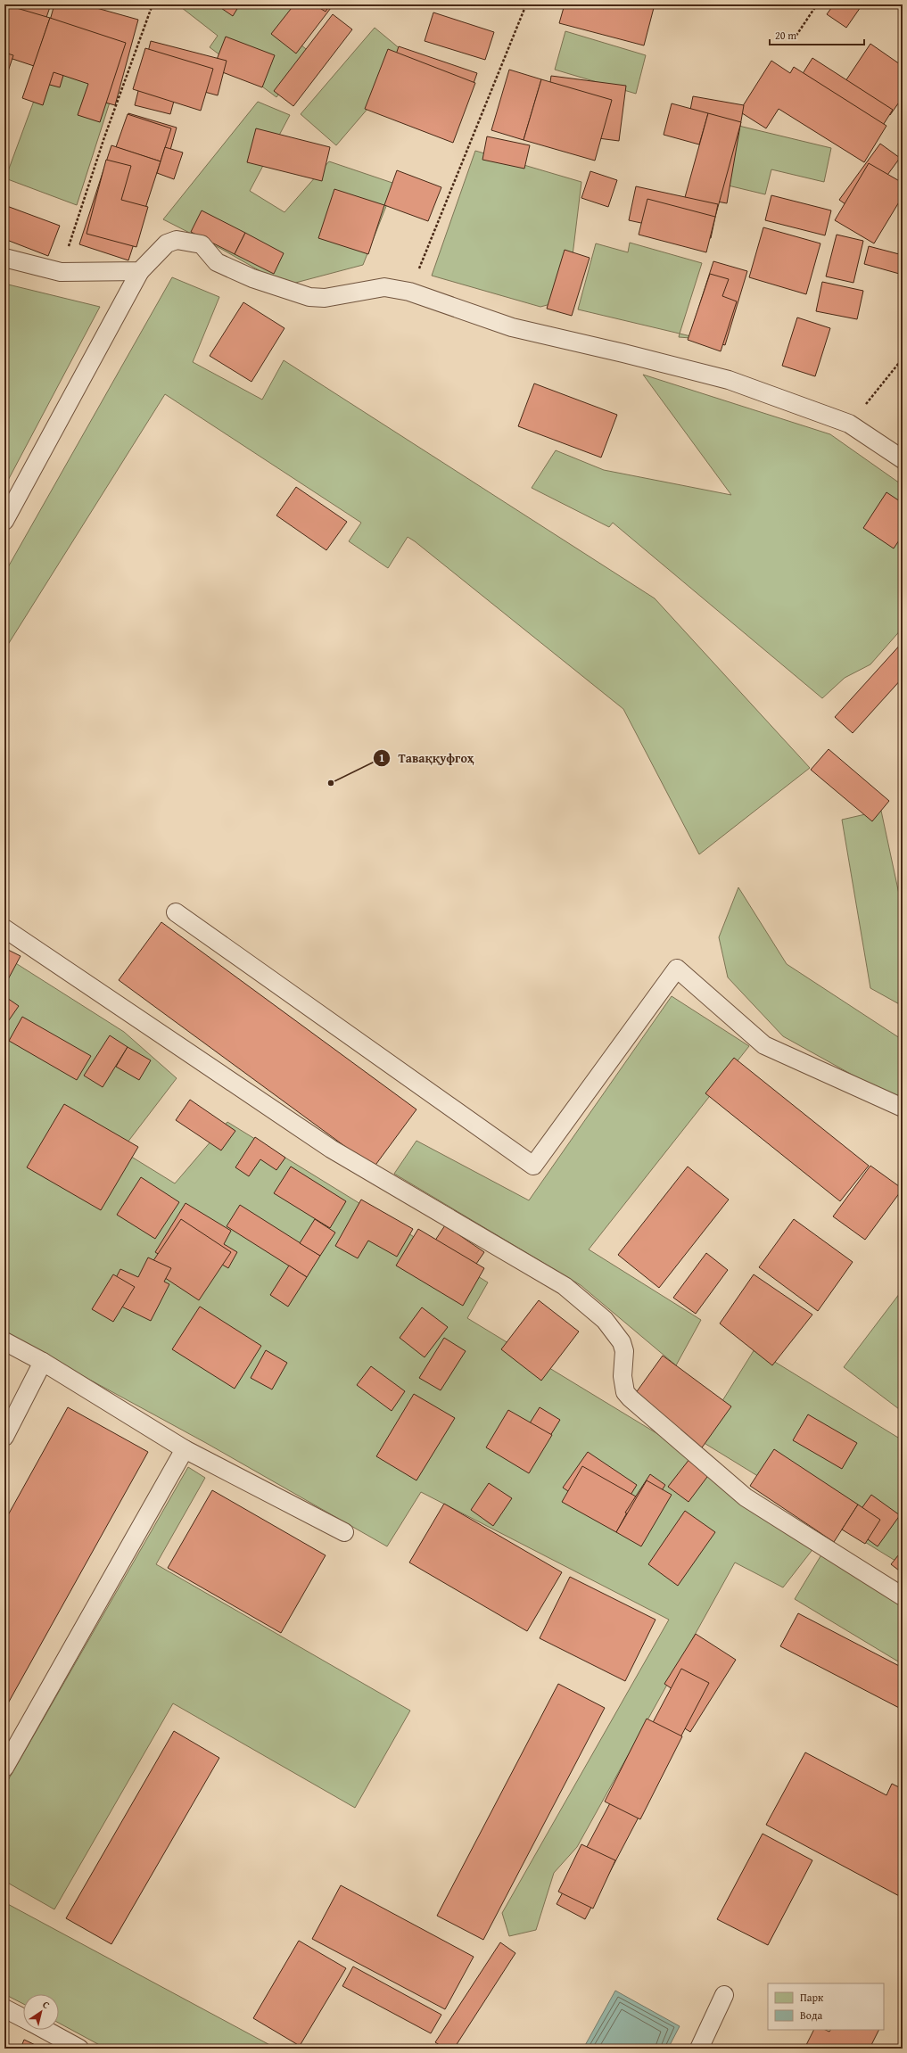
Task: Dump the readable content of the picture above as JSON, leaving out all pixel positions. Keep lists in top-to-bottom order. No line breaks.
{"places":["Таваққуфгоҳ"],"legend":["Парк","Вода"],"scale_bar":"20 m","north":"top right"}
